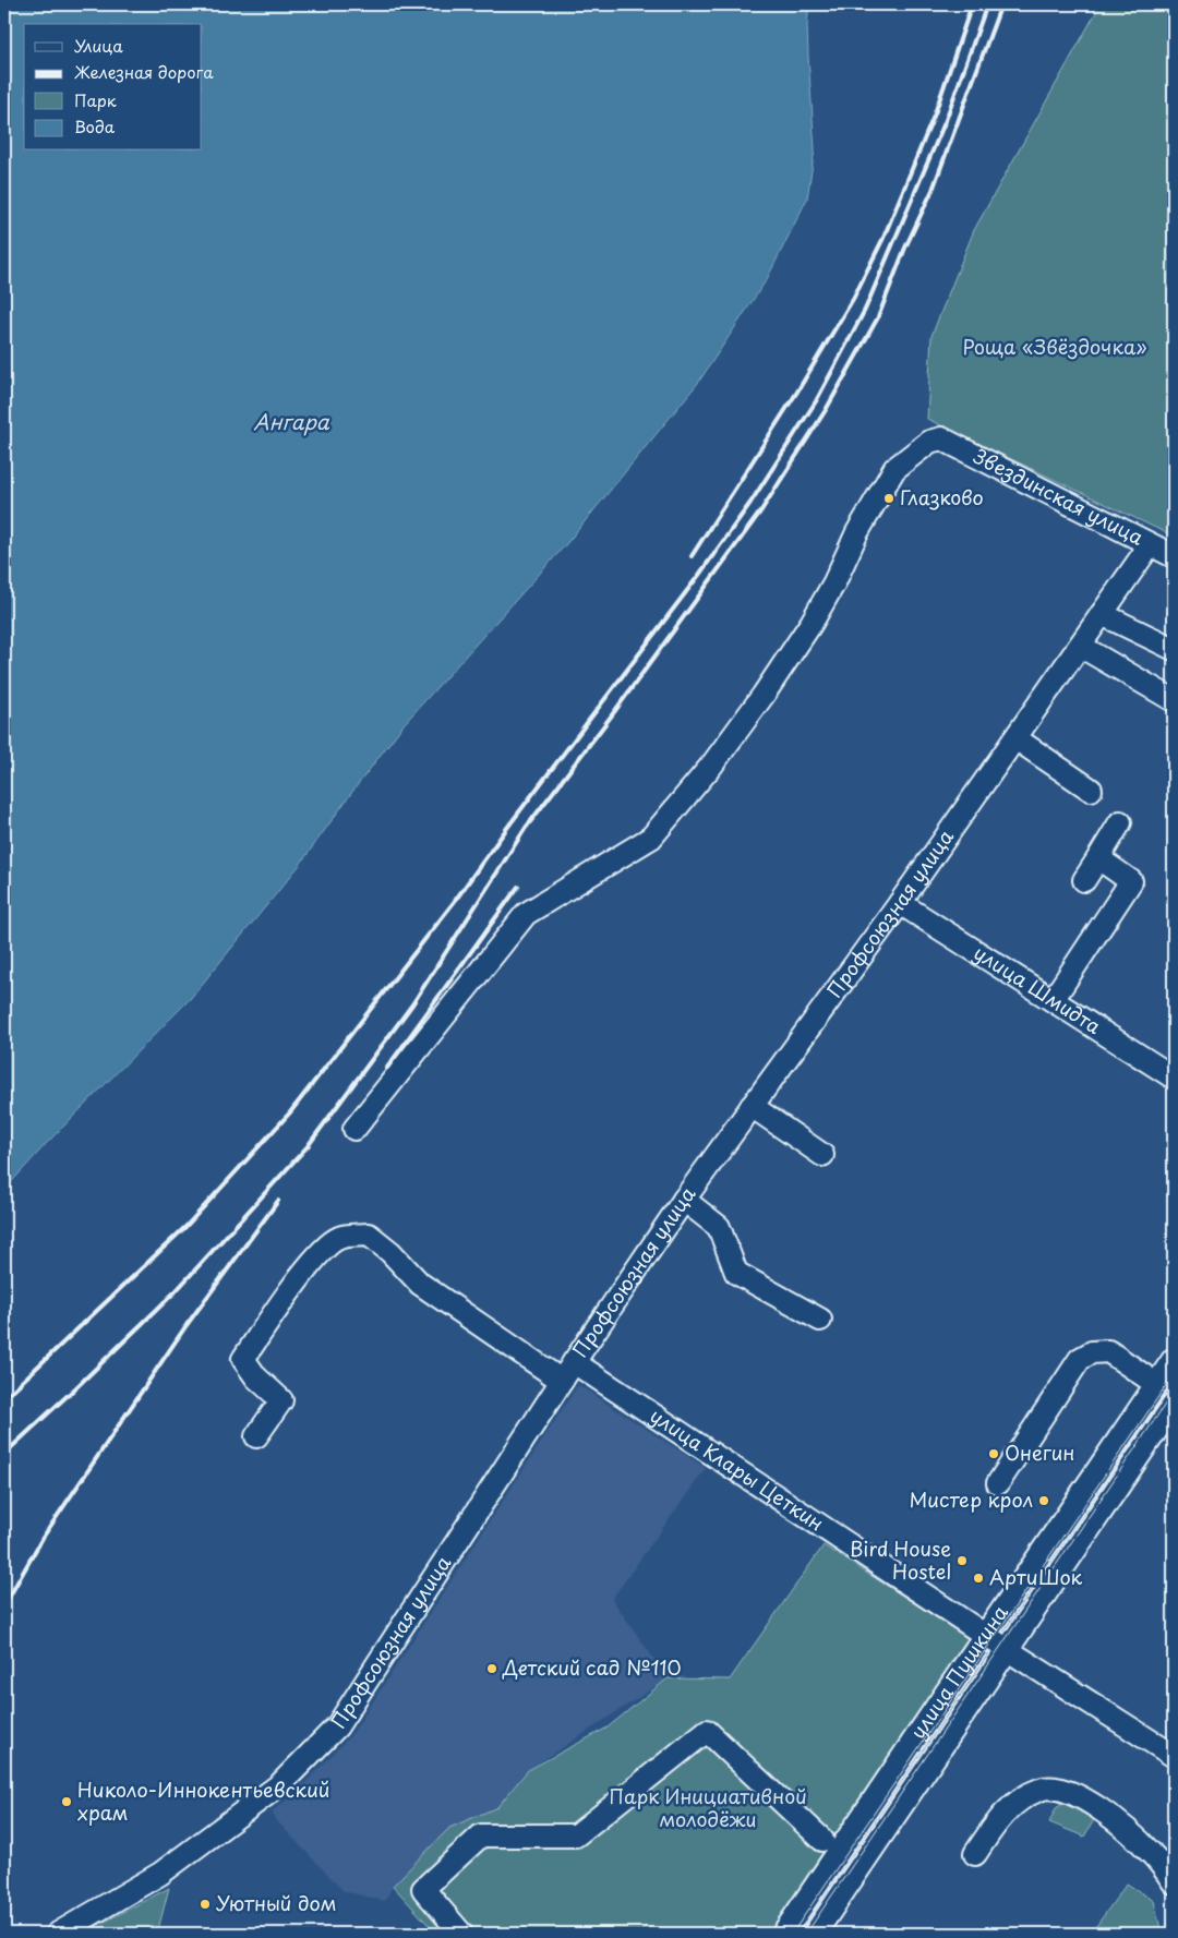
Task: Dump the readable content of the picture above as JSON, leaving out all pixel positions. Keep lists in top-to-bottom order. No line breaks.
{"streets":{"street":["Звездинская улица","Профсоюзная улица","улица Шмидта","улица Клары Цеткин","улица Пушкина"]},"crossings":[["Звездинская улица","Профсоюзная улица"],["Профсоюзная улица","улица Шмидта"],["Профсоюзная улица","улица Клары Цеткин"],["улица Клары Цеткин","улица Пушкина"]],"water":["Ангара"],"parks":["Роща «Звёздочка»","Парк Инициативной молодёжи"],"places":["Глазково","Онегин","Мистер крол","Bird House Hostel","АртиШок","Детский сад №110","Николо-Иннокентьевский храм","Уютный дом"],"legend":["Улица","Железная дорога","Парк","Вода"]}
